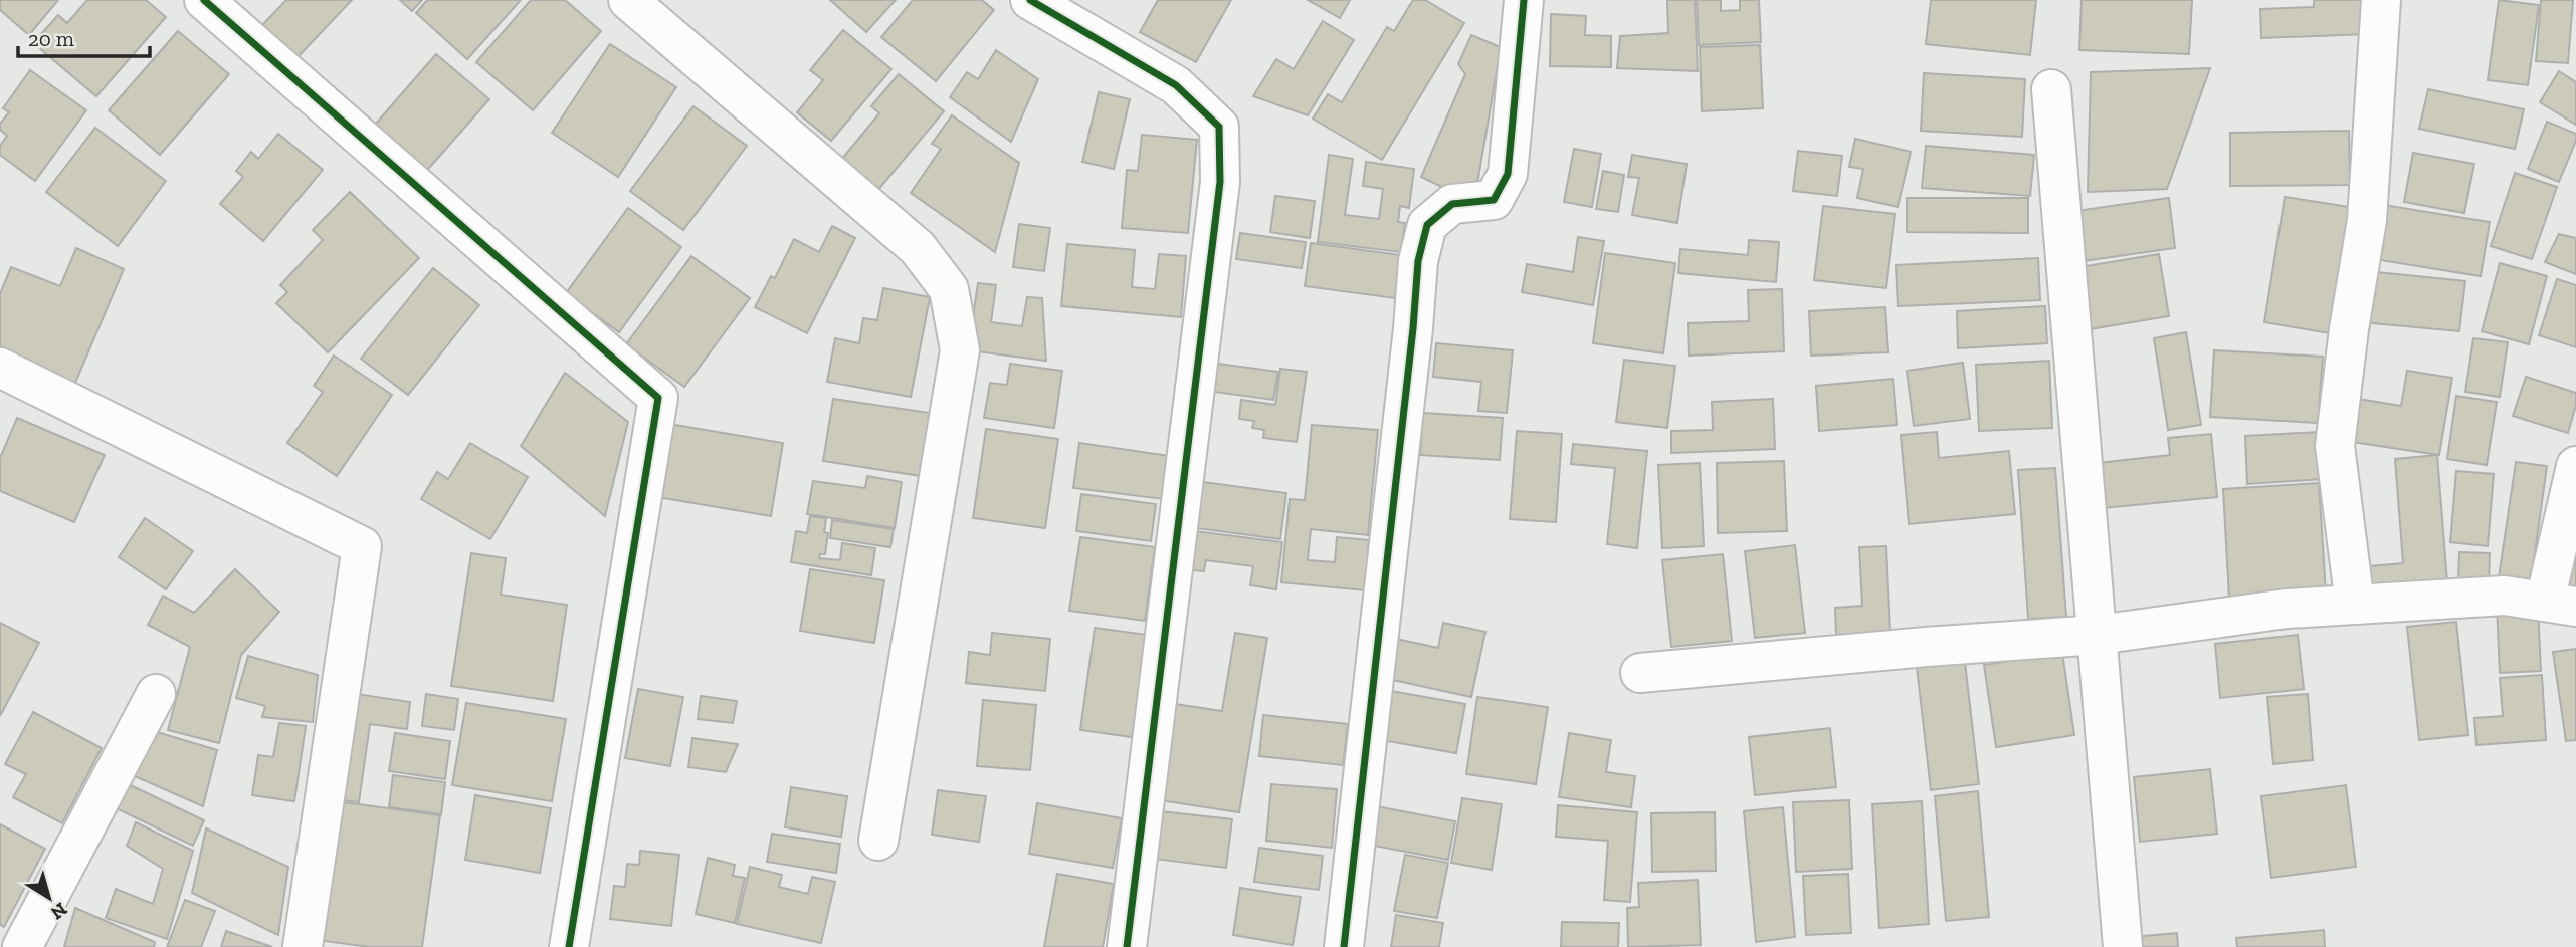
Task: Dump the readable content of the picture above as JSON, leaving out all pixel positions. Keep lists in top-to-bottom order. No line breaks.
{"scale_bar":"20 m","north":"bottom right"}
